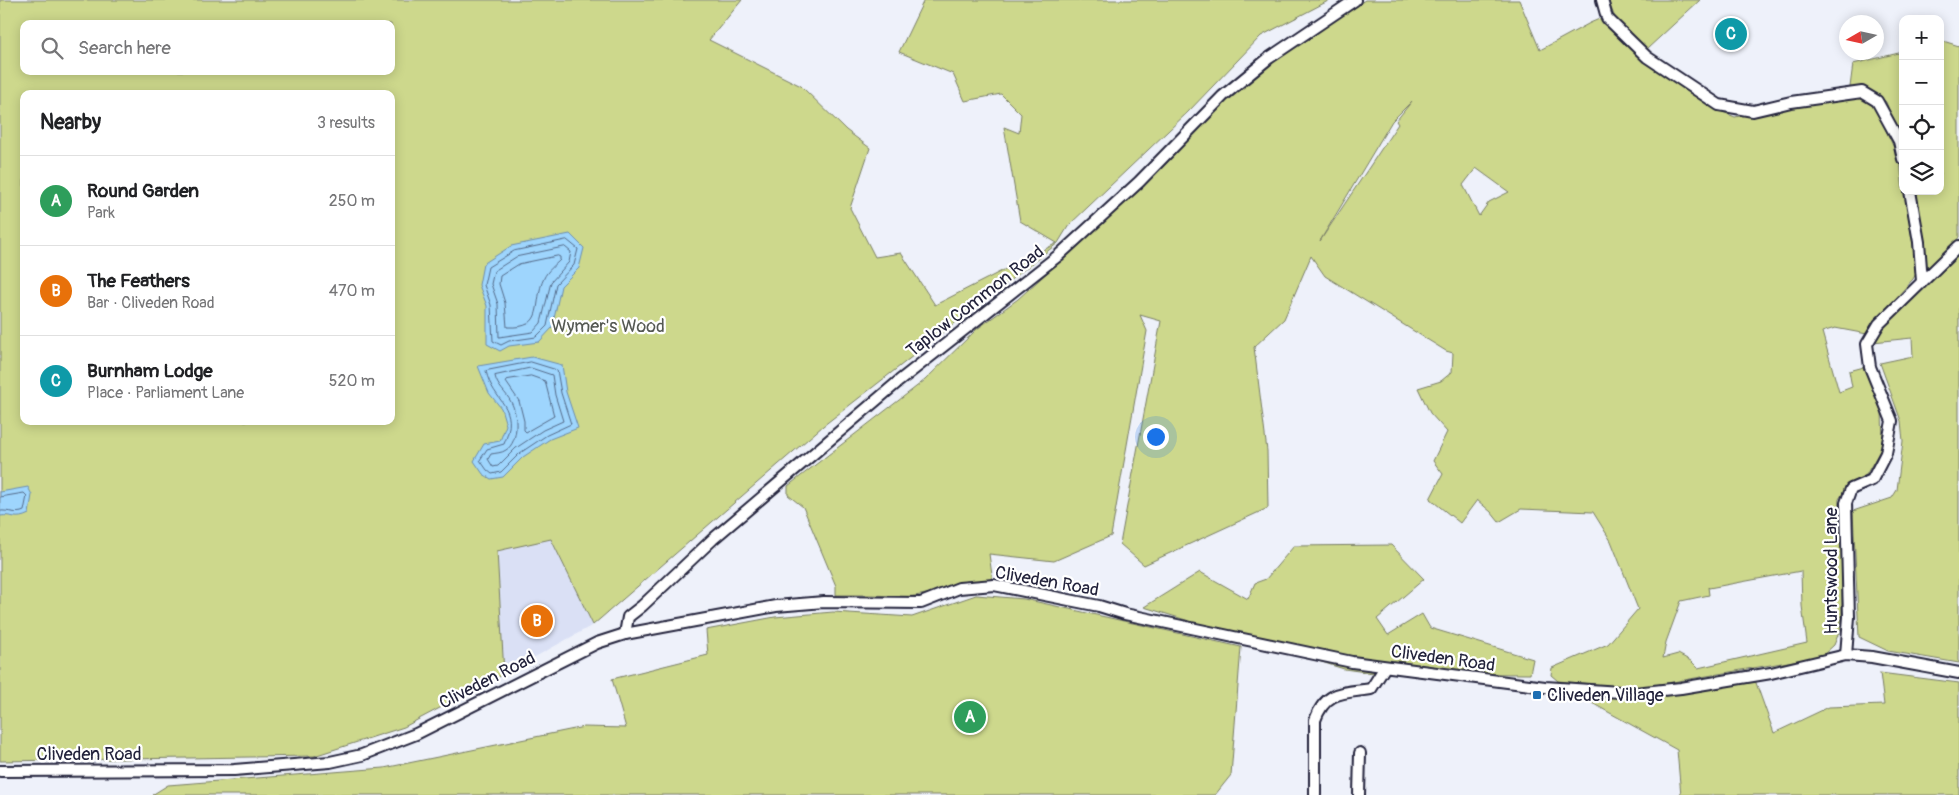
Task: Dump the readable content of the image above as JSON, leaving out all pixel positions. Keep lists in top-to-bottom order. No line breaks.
{"streets":{"street":["Taplow Common Road","Huntswood Lane","Cliveden Road"]},"crossings":[["Taplow Common Road","Cliveden Road"],["Huntswood Lane","Cliveden Road"]],"parks":["Wymer's Wood"],"places":{"transit":["Cliveden Village"]},"north":"left","page":{"map_buttons":["+","−"],"pins":["C","B","A"],"search":"Search here","heading":["Nearby","3 results"],"list":[{"mark":"A","name":"Round Garden","note":"Park","value":"250 m"},{"mark":"B","name":"The Feathers","note":"Bar · Cliveden Road","value":"470 m"},{"mark":"C","name":"Burnham Lodge","note":"Place · Parliament Lane","value":"520 m"}]}}
